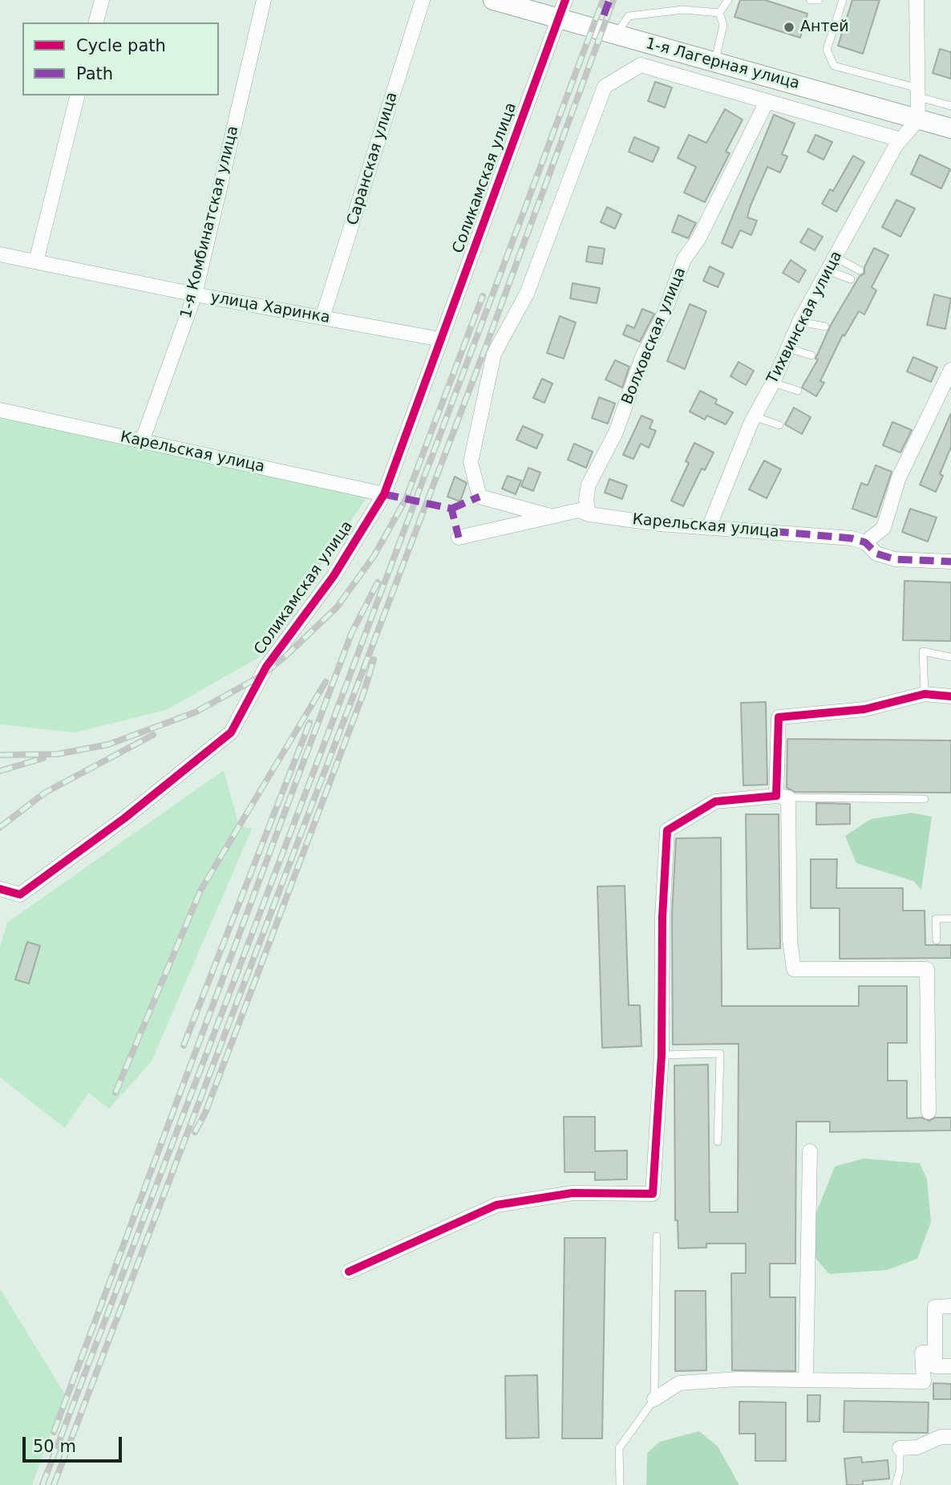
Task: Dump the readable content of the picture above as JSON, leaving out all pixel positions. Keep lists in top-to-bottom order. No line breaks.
{"streets":{"main road":["1-я Лагерная улица"],"street":["Саранская улица","Соликамская улица","1-я Комбинатская улица","улица Харинка","Тихвинская улица","Волховская улица","Карельская улица"]},"crossings":[["1-я Лагерная улица","Соликамская улица"],["1-я Лагерная улица","Тихвинская улица"],["Саранская улица","улица Харинка"],["Соликамская улица","улица Харинка"],["Соликамская улица","Карельская улица"],["1-я Комбинатская улица","улица Харинка"],["1-я Комбинатская улица","Карельская улица"],["Тихвинская улица","Карельская улица"],["Волховская улица","Карельская улица"]],"places":["Антей"],"legend":["Cycle path","Path"],"scale_bar":"50 m"}
